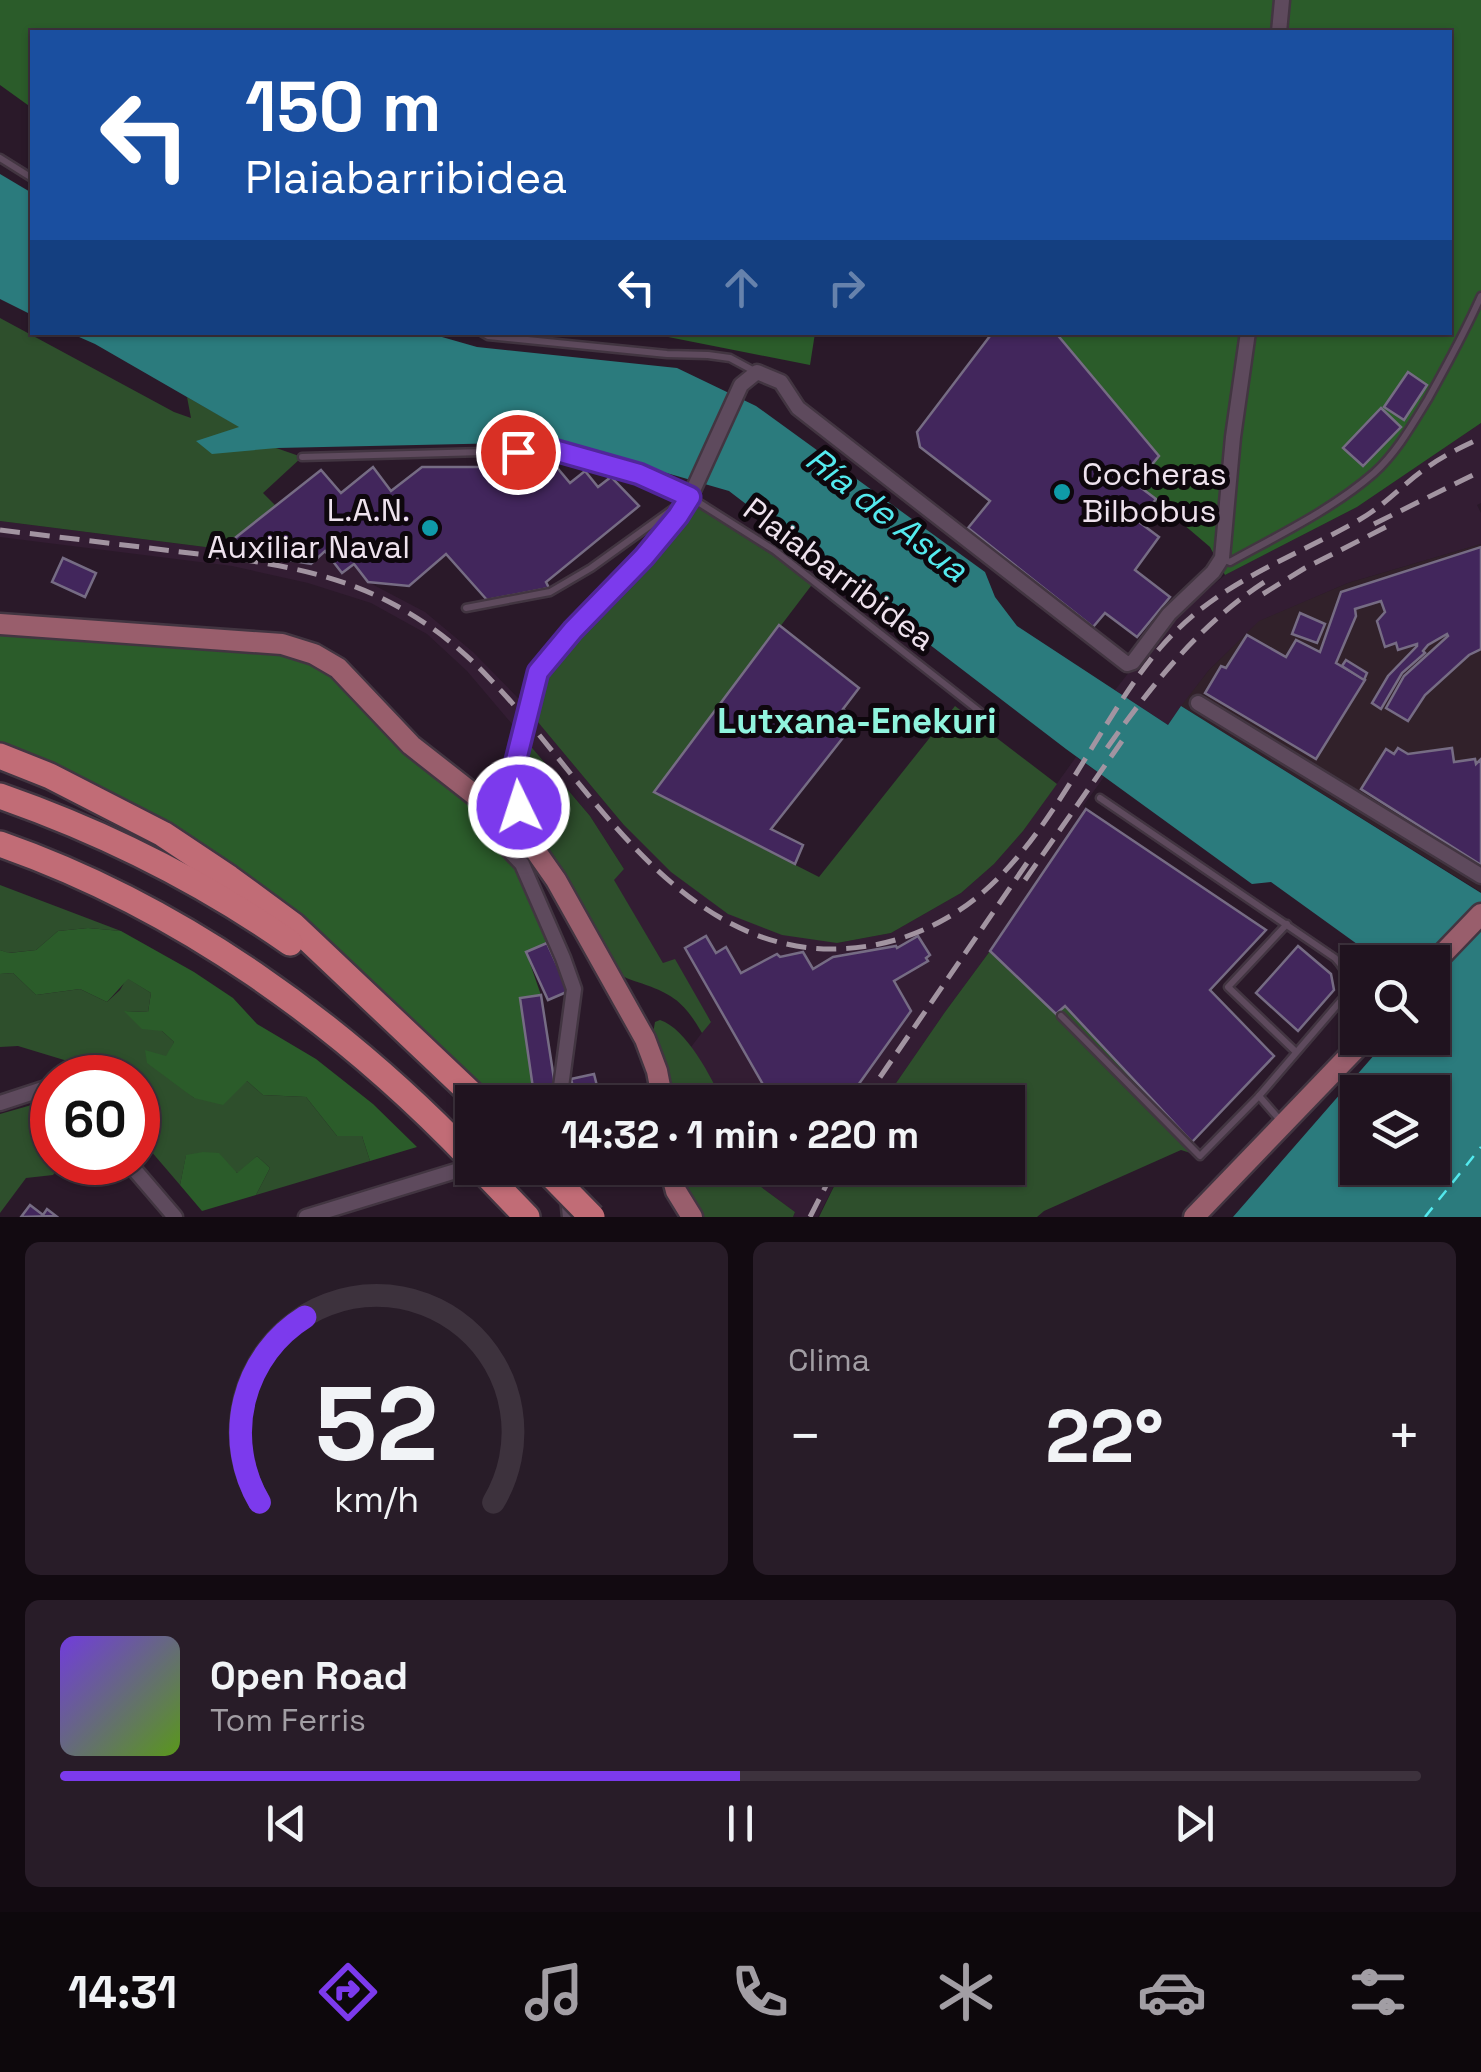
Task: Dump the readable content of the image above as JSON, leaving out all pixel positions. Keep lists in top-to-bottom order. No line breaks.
{"streets":{"lane":["Plaiabarribidea"]},"districts":["Lutxana-Enekuri"],"water":["Ría de Asua"],"places":["Cocheras Bilbobus","L.A.N. Auxiliar Naval"],"page":{"turn":["150 m","Plaiabarribidea"],"limit":"60","trip":"14:32 · 1 min · 220 m","tile":"Clima","heat":["−","22°","+"],"song":["Open Road","Tom Ferris"],"tabs":"14:31","gauge":["52","km/h"]}}
